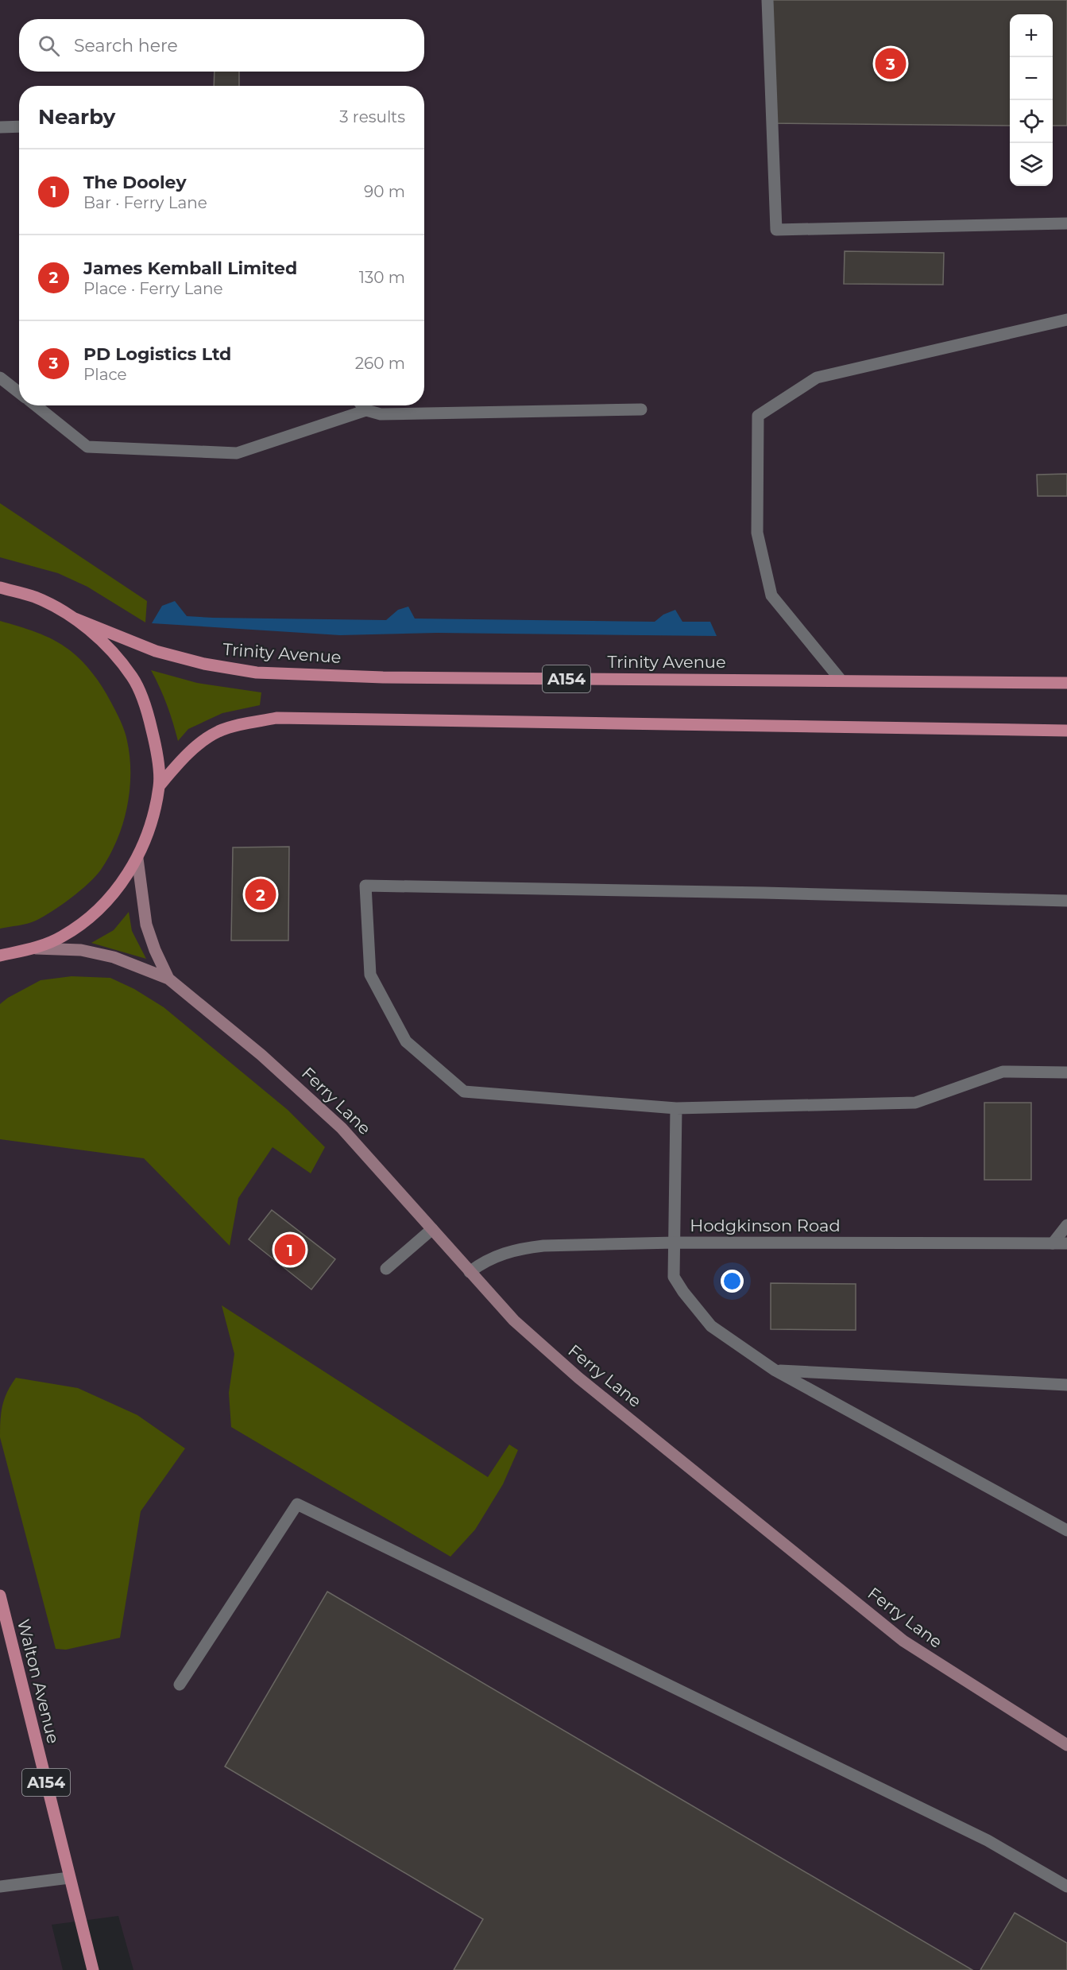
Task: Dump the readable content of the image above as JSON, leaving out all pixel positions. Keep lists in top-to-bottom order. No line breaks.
{"streets":{"main road":["Trinity Avenue","A154","Walton Avenue"],"street":["Ferry Lane","Hodgkinson Road"]},"crossings":[["Ferry Lane","Hodgkinson Road"]],"page":{"map_buttons":["+","−"],"search":"Search here","pins":["3","2","1"],"heading":["Nearby","3 results"],"list":[{"mark":"1","name":"The Dooley","note":"Bar · Ferry Lane","value":"90 m"},{"mark":"2","name":"James Kemball Limited","note":"Place · Ferry Lane","value":"130 m"},{"mark":"3","name":"PD Logistics Ltd","note":"Place","value":"260 m"}]}}
